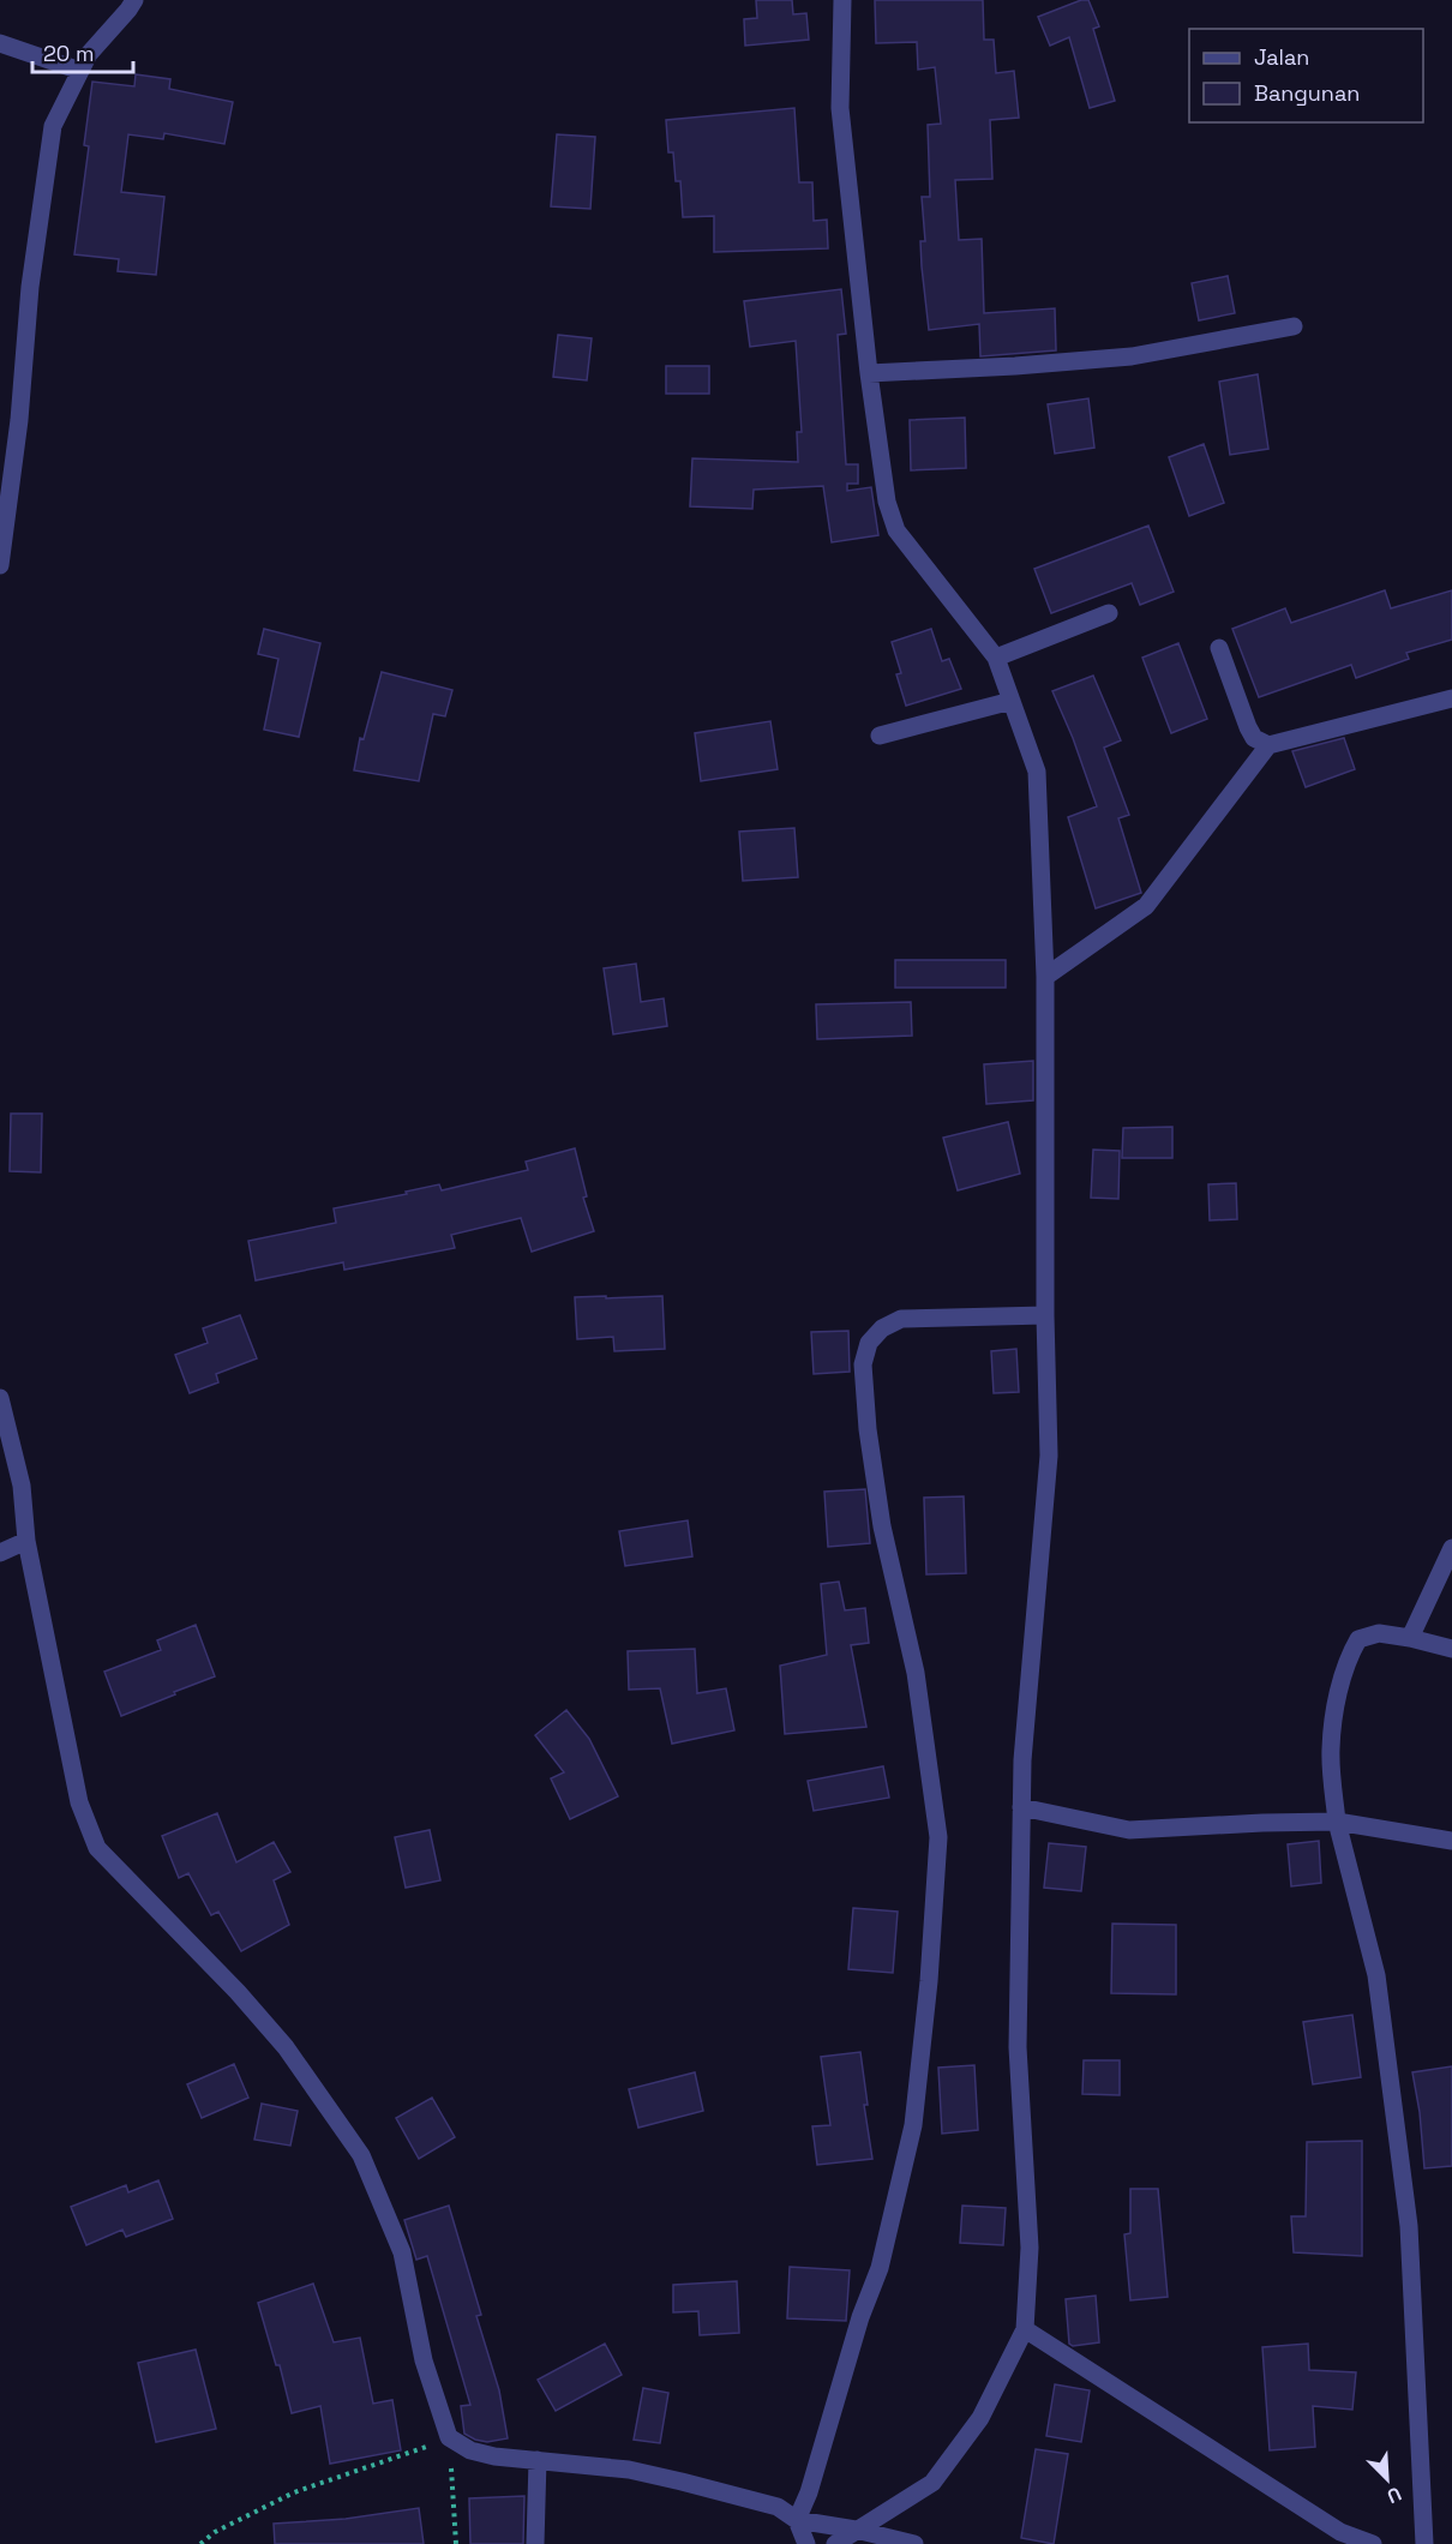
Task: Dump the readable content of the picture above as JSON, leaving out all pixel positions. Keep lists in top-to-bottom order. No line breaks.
{"legend":["Jalan","Bangunan"],"scale_bar":"20 m","north":"bottom right"}
